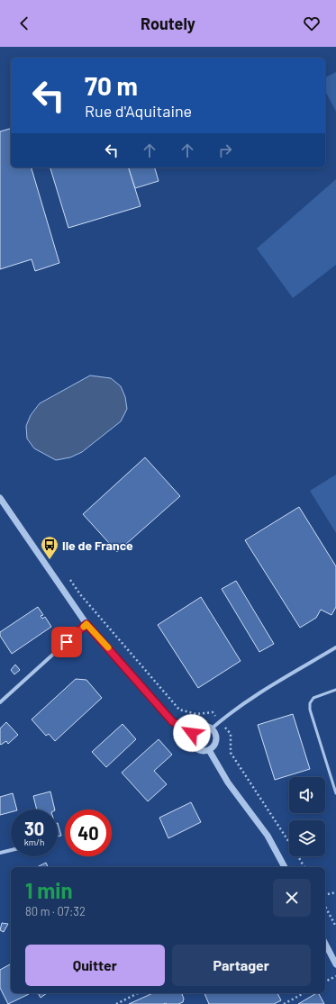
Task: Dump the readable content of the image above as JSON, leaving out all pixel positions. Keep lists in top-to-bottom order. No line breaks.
{"places":{"bus stop":["Ile de France"]},"page":{"header":"Routely","turn":["70 m","Rue d'Aquitaine"],"speed":"30 km/h","limit":"40","heading":["1 min","80 m · 07:32"],"buttons":["Quitter","Partager"]}}
